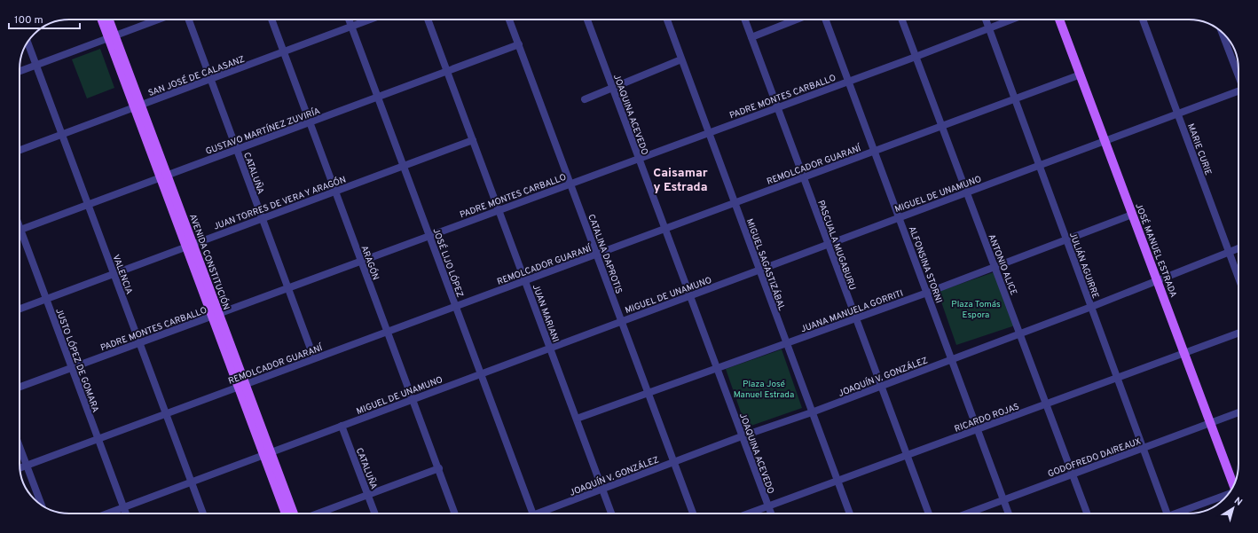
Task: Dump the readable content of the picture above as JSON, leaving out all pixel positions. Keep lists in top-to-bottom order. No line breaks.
{"streets":{"main road":["JOSÉ MANUEL ESTRADA","AVENIDA CONSTITUCIÓN"],"street":["SAN JOSÉ DE CALASANZ","PADRE MONTES CARBALLO","JOAQUINA ACEVEDO","GUSTAVO MARTÍNEZ ZUVIRÍA","MARIE CURIE","REMOLCADOR GUARANÍ","CATALUÑA","MIGUEL DE UNAMUNO","JUAN TORRES DE VERA Y ARAGÓN","PASCUALA MUGABURU","CATALINA DAPROTIS","ARAGÓN","JOSÉ LIJO LÓPEZ","MIGUEL SAGASTIZÁBAL","ALFONSINA STORNI","ANTONIO ALICE","JULIÁN AGUIRRE","VALENCIA","JUANA MANUELA GORRITI","JUAN MARIANI","JUSTO LÓPEZ DE GOMARA","JOAQUÍN V. GONZÁLEZ","RICARDO ROJAS","GODOFREDO DAIREAUX"]},"crossings":[["SAN JOSÉ DE CALASANZ","CATALUÑA"],["SAN JOSÉ DE CALASANZ","AVENIDA CONSTITUCIÓN"],["SAN JOSÉ DE CALASANZ","ARAGÓN"],["SAN JOSÉ DE CALASANZ","JOSÉ LIJO LÓPEZ"],["SAN JOSÉ DE CALASANZ","VALENCIA"],["PADRE MONTES CARBALLO","JOAQUINA ACEVEDO"],["PADRE MONTES CARBALLO","CATALUÑA"],["PADRE MONTES CARBALLO","PASCUALA MUGABURU"],["PADRE MONTES CARBALLO","CATALINA DAPROTIS"],["PADRE MONTES CARBALLO","AVENIDA CONSTITUCIÓN"],["PADRE MONTES CARBALLO","ARAGÓN"],["PADRE MONTES CARBALLO","JOSÉ LIJO LÓPEZ"],["PADRE MONTES CARBALLO","MIGUEL SAGASTIZÁBAL"],["PADRE MONTES CARBALLO","ALFONSINA STORNI"],["PADRE MONTES CARBALLO","ANTONIO ALICE"],["PADRE MONTES CARBALLO","JULIÁN AGUIRRE"],["PADRE MONTES CARBALLO","VALENCIA"],["PADRE MONTES CARBALLO","JUAN MARIANI"],["PADRE MONTES CARBALLO","JUSTO LÓPEZ DE GOMARA"],["JOAQUINA ACEVEDO","REMOLCADOR GUARANÍ"],["JOAQUINA ACEVEDO","MIGUEL DE UNAMUNO"],["JOAQUINA ACEVEDO","JUANA MANUELA GORRITI"],["JOAQUINA ACEVEDO","JOAQUÍN V. GONZÁLEZ"],["JOAQUINA ACEVEDO","RICARDO ROJAS"],["GUSTAVO MARTÍNEZ ZUVIRÍA","CATALUÑA"],["GUSTAVO MARTÍNEZ ZUVIRÍA","CATALINA DAPROTIS"],["GUSTAVO MARTÍNEZ ZUVIRÍA","AVENIDA CONSTITUCIÓN"],["GUSTAVO MARTÍNEZ ZUVIRÍA","ARAGÓN"],["GUSTAVO MARTÍNEZ ZUVIRÍA","JOSÉ LIJO LÓPEZ"],["GUSTAVO MARTÍNEZ ZUVIRÍA","VALENCIA"],["GUSTAVO MARTÍNEZ ZUVIRÍA","JUAN MARIANI"],["MARIE CURIE","MIGUEL DE UNAMUNO"],["MARIE CURIE","JOAQUÍN V. GONZÁLEZ"],["REMOLCADOR GUARANÍ","CATALUÑA"],["REMOLCADOR GUARANÍ","PASCUALA MUGABURU"],["REMOLCADOR GUARANÍ","JOSÉ MANUEL ESTRADA"],["REMOLCADOR GUARANÍ","CATALINA DAPROTIS"],["REMOLCADOR GUARANÍ","AVENIDA CONSTITUCIÓN"],["REMOLCADOR GUARANÍ","ARAGÓN"],["REMOLCADOR GUARANÍ","JOSÉ LIJO LÓPEZ"],["REMOLCADOR GUARANÍ","MIGUEL SAGASTIZÁBAL"],["REMOLCADOR GUARANÍ","ALFONSINA STORNI"],["REMOLCADOR GUARANÍ","ANTONIO ALICE"],["REMOLCADOR GUARANÍ","JULIÁN AGUIRRE"],["REMOLCADOR GUARANÍ","VALENCIA"],["REMOLCADOR GUARANÍ","JUAN MARIANI"],["REMOLCADOR GUARANÍ","JUSTO LÓPEZ DE GOMARA"],["CATALUÑA","MIGUEL DE UNAMUNO"],["CATALUÑA","JUAN TORRES DE VERA Y ARAGÓN"],["MIGUEL DE UNAMUNO","PASCUALA MUGABURU"],["MIGUEL DE UNAMUNO","JOSÉ MANUEL ESTRADA"],["MIGUEL DE UNAMUNO","CATALINA DAPROTIS"],["MIGUEL DE UNAMUNO","AVENIDA CONSTITUCIÓN"],["MIGUEL DE UNAMUNO","ARAGÓN"],["MIGUEL DE UNAMUNO","JOSÉ LIJO LÓPEZ"],["MIGUEL DE UNAMUNO","MIGUEL SAGASTIZÁBAL"],["MIGUEL DE UNAMUNO","ALFONSINA STORNI"],["MIGUEL DE UNAMUNO","ANTONIO ALICE"],["MIGUEL DE UNAMUNO","JULIÁN AGUIRRE"],["MIGUEL DE UNAMUNO","VALENCIA"],["MIGUEL DE UNAMUNO","JUAN MARIANI"],["MIGUEL DE UNAMUNO","JUSTO LÓPEZ DE GOMARA"],["JUAN TORRES DE VERA Y ARAGÓN","AVENIDA CONSTITUCIÓN"],["JUAN TORRES DE VERA Y ARAGÓN","ARAGÓN"],["JUAN TORRES DE VERA Y ARAGÓN","JOSÉ LIJO LÓPEZ"],["JUAN TORRES DE VERA Y ARAGÓN","VALENCIA"],["JUAN TORRES DE VERA Y ARAGÓN","JUAN MARIANI"],["JUAN TORRES DE VERA Y ARAGÓN","JUSTO LÓPEZ DE GOMARA"],["PASCUALA MUGABURU","JUANA MANUELA GORRITI"],["PASCUALA MUGABURU","JOAQUÍN V. GONZÁLEZ"],["PASCUALA MUGABURU","RICARDO ROJAS"],["JOSÉ MANUEL ESTRADA","JUANA MANUELA GORRITI"],["JOSÉ MANUEL ESTRADA","JOAQUÍN V. GONZÁLEZ"],["JOSÉ MANUEL ESTRADA","RICARDO ROJAS"],["JOSÉ MANUEL ESTRADA","GODOFREDO DAIREAUX"],["CATALINA DAPROTIS","JUANA MANUELA GORRITI"],["CATALINA DAPROTIS","JOAQUÍN V. GONZÁLEZ"],["MIGUEL SAGASTIZÁBAL","JUANA MANUELA GORRITI"],["MIGUEL SAGASTIZÁBAL","JOAQUÍN V. GONZÁLEZ"],["MIGUEL SAGASTIZÁBAL","RICARDO ROJAS"],["ALFONSINA STORNI","JUANA MANUELA GORRITI"],["ALFONSINA STORNI","JOAQUÍN V. GONZÁLEZ"],["ALFONSINA STORNI","RICARDO ROJAS"],["ALFONSINA STORNI","GODOFREDO DAIREAUX"],["ANTONIO ALICE","JUANA MANUELA GORRITI"],["ANTONIO ALICE","JOAQUÍN V. GONZÁLEZ"],["ANTONIO ALICE","RICARDO ROJAS"],["ANTONIO ALICE","GODOFREDO DAIREAUX"],["JULIÁN AGUIRRE","JUANA MANUELA GORRITI"],["JULIÁN AGUIRRE","JOAQUÍN V. GONZÁLEZ"],["JULIÁN AGUIRRE","RICARDO ROJAS"],["JULIÁN AGUIRRE","GODOFREDO DAIREAUX"],["JUANA MANUELA GORRITI","JUAN MARIANI"],["JUAN MARIANI","JOAQUÍN V. GONZÁLEZ"]],"districts":["Caisamar y Estrada"],"parks":["Plaza Tomás Espora","Plaza José Manuel Estrada"],"scale_bar":"100 m","north":"top right"}
